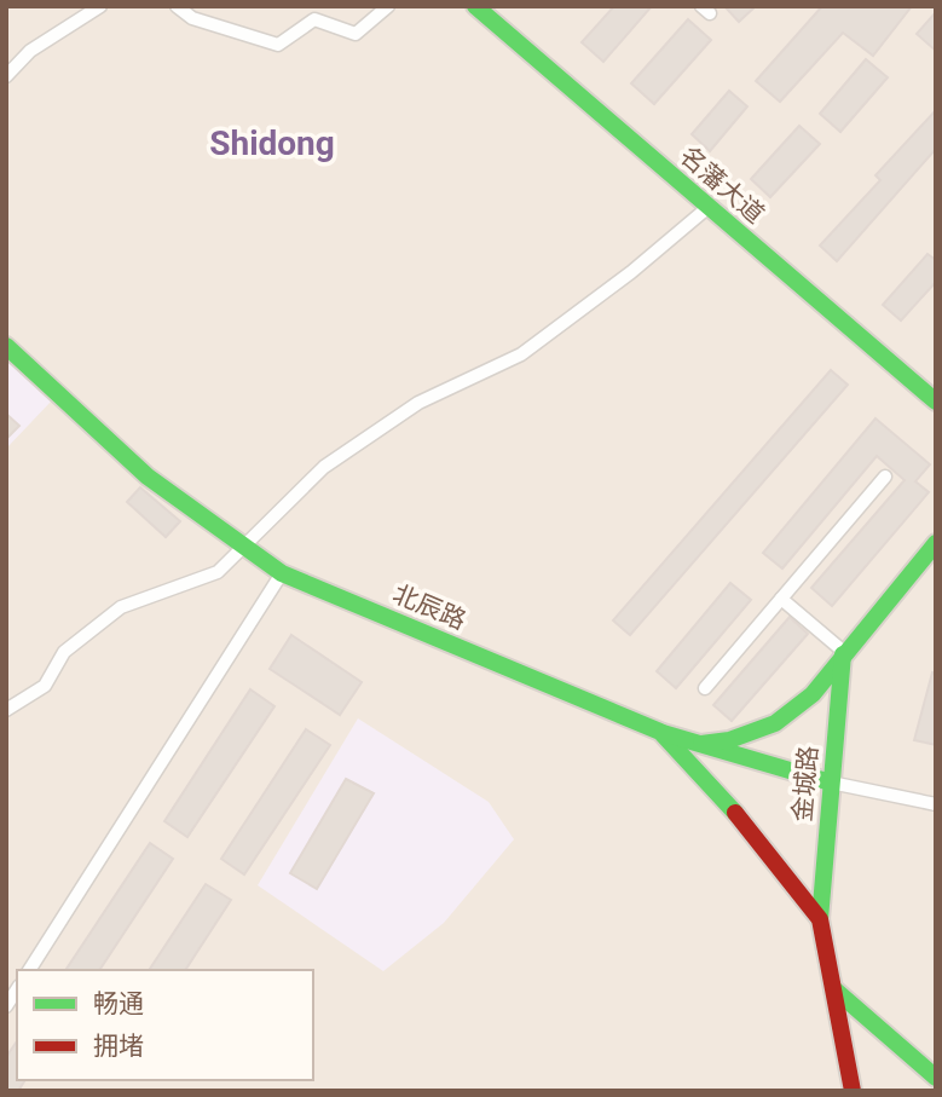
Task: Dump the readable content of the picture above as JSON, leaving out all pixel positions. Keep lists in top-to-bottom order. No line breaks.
{"streets":{"main road":["名藩大道","北辰路","金城路"]},"crossings":[["北辰路","金城路"]],"districts":["Shidong"],"legend":["畅通","拥堵"]}
